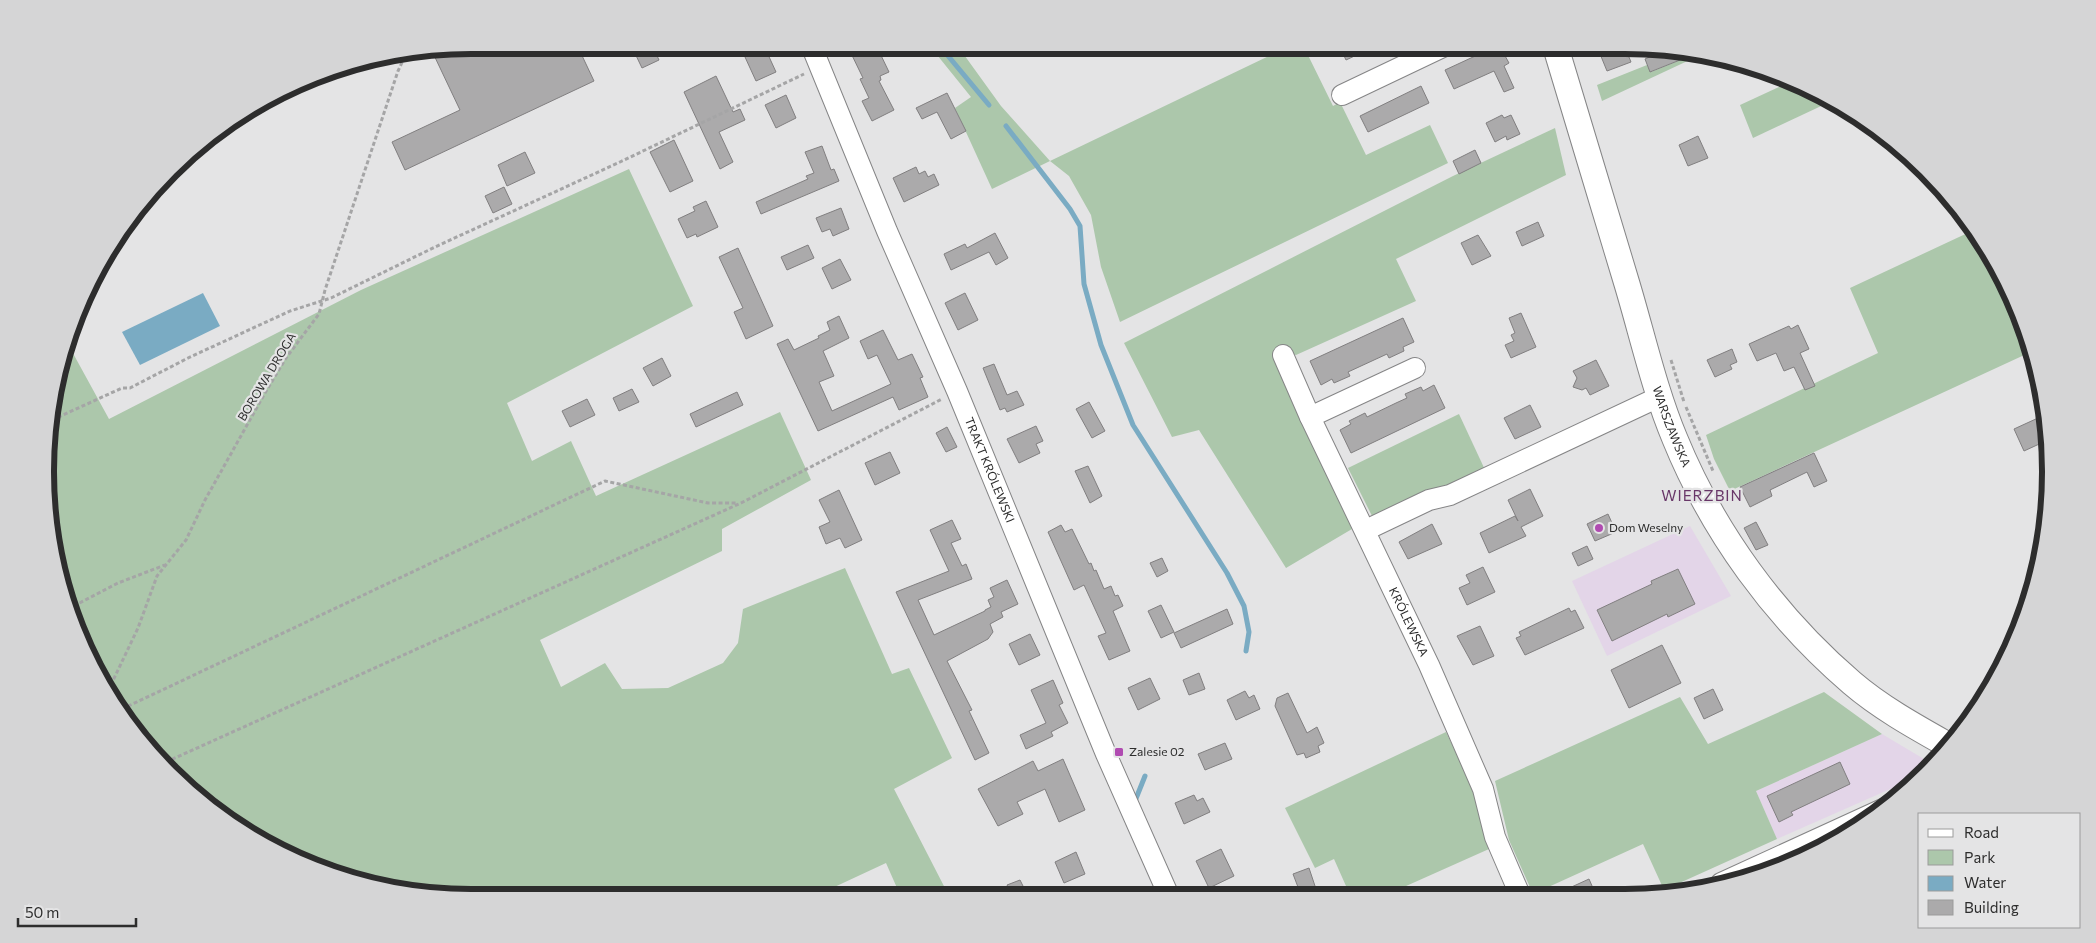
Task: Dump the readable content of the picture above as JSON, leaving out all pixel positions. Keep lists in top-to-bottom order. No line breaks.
{"streets":{"main road":["WARSZAWSKA"],"street":["TRAKT KRÓLEWSKI","KRÓLEWSKA"],"path":["BOROWA DROGA"]},"districts":["WIERZBIN"],"places":{"other":["Dom Weselny"],"transit":["Zalesie 02"]},"legend":["Road","Park","Water","Building"],"scale_bar":"50 m"}
